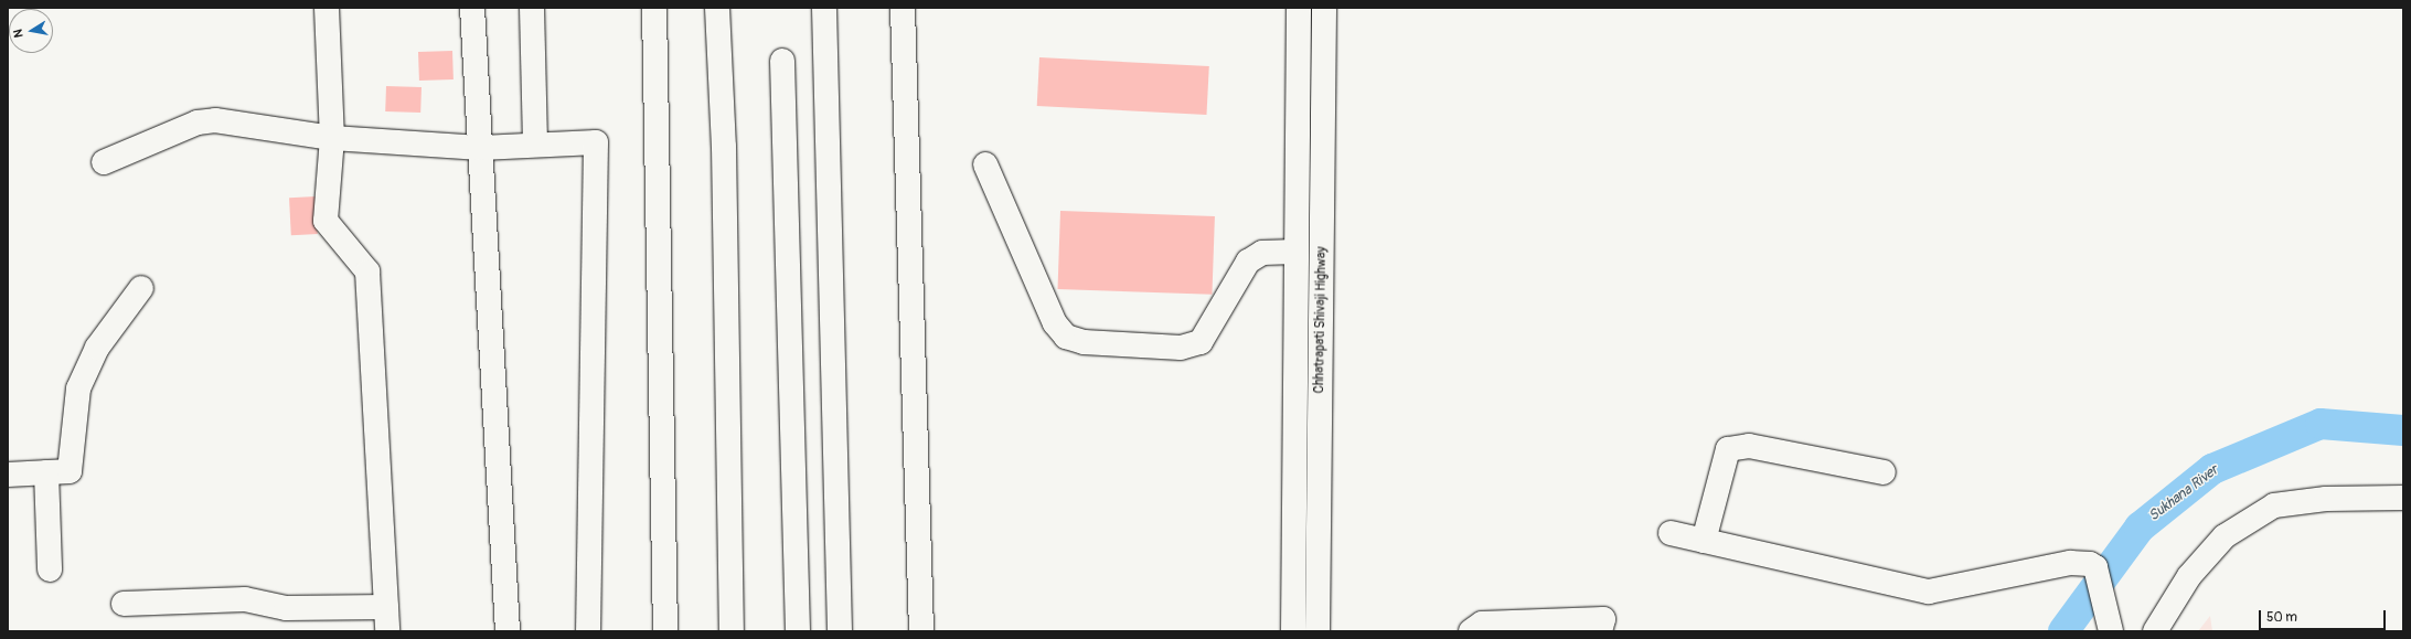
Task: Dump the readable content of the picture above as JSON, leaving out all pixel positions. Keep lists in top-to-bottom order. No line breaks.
{"streets":{"street":["Chhatrapati Shivaji Highway"]},"water":["Sukhana River"],"scale_bar":"50 m","north":"left"}
